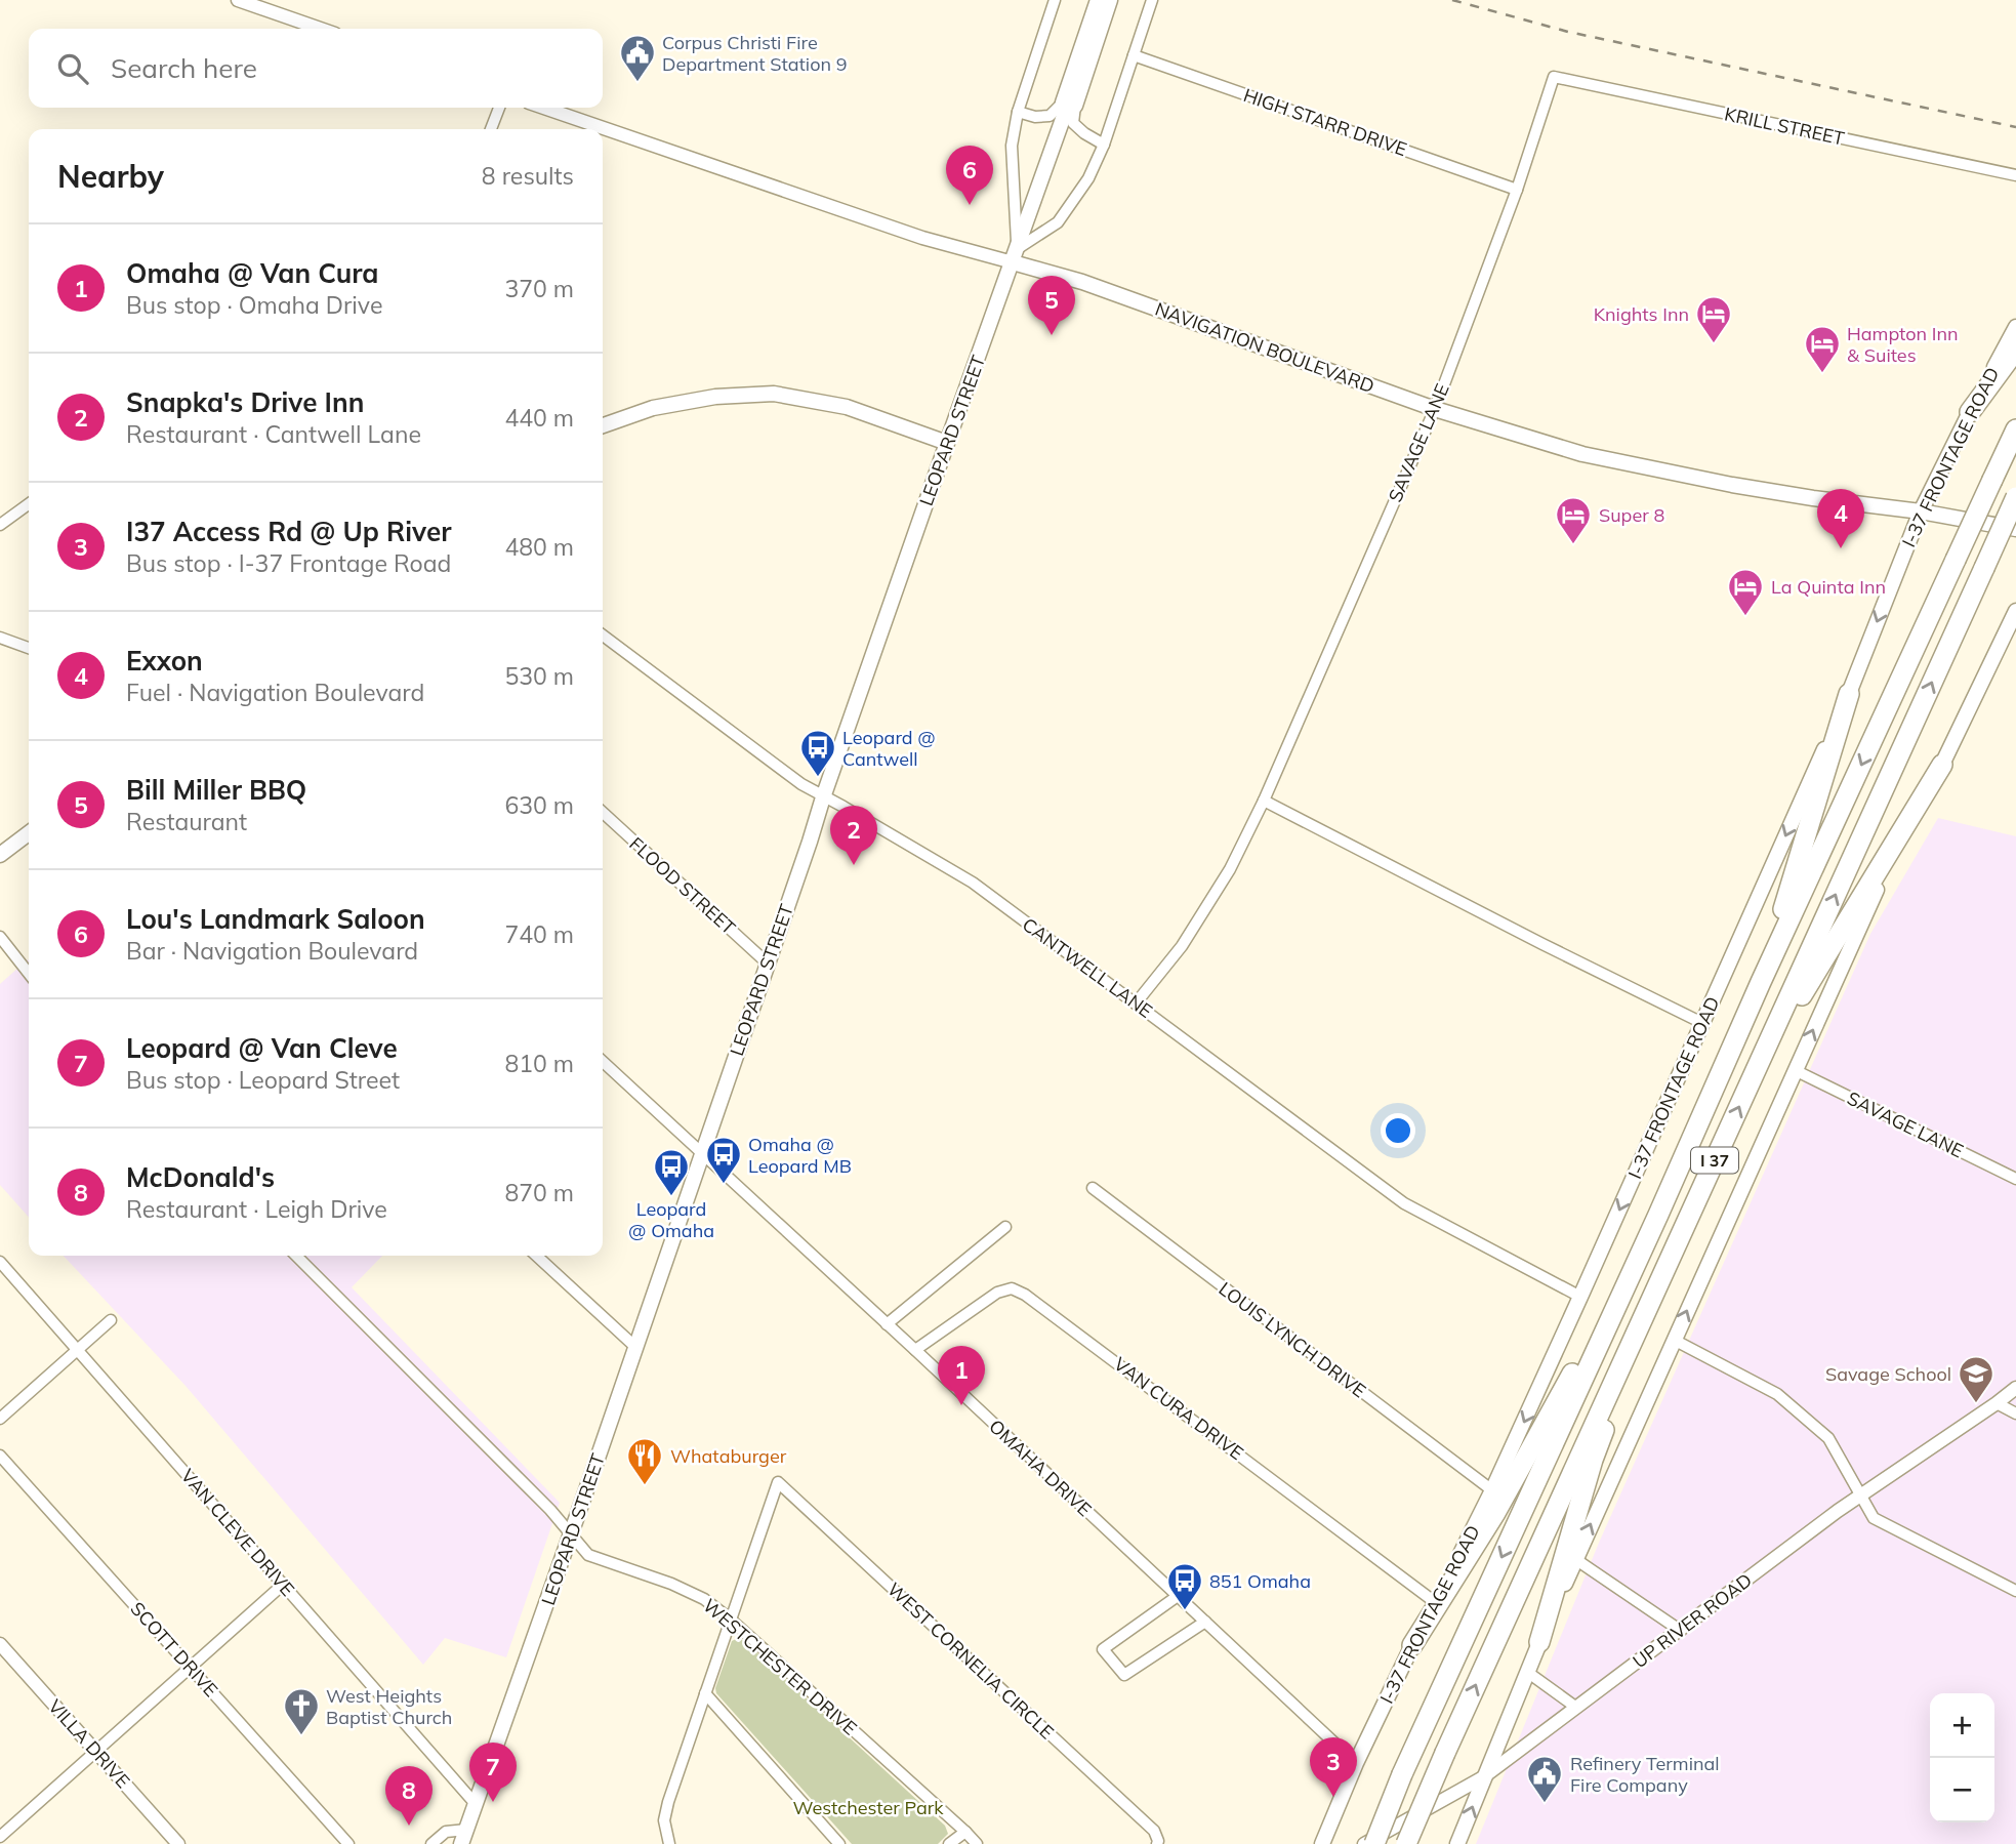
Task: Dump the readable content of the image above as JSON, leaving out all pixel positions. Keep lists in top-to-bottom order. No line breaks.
{"streets":{"highway":["I 37"],"main road":["NAVIGATION BOULEVARD","LEOPARD STREET","I-37 FRONTAGE ROAD"],"street":["HIGH STARR DRIVE","KRILL STREET","SAVAGE LANE","FLOOD STREET","CANTWELL LANE","LOUIS LYNCH DRIVE","VAN CURA DRIVE","OMAHA DRIVE","VAN CLEVE DRIVE","UP RIVER ROAD","SCOTT DRIVE","WEST CORNELIA CIRCLE","WESTCHESTER DRIVE","VILLA DRIVE"]},"crossings":[["HIGH STARR DRIVE","SAVAGE LANE"],["KRILL STREET","SAVAGE LANE"],["NAVIGATION BOULEVARD","LEOPARD STREET"],["NAVIGATION BOULEVARD","SAVAGE LANE"],["NAVIGATION BOULEVARD","I-37 FRONTAGE ROAD"],["LEOPARD STREET","FLOOD STREET"],["LEOPARD STREET","CANTWELL LANE"],["LEOPARD STREET","OMAHA DRIVE"],["LEOPARD STREET","VAN CLEVE DRIVE"],["LEOPARD STREET","WESTCHESTER DRIVE"],["SAVAGE LANE","CANTWELL LANE"],["I-37 FRONTAGE ROAD","CANTWELL LANE"],["I-37 FRONTAGE ROAD","LOUIS LYNCH DRIVE"],["I-37 FRONTAGE ROAD","VAN CURA DRIVE"],["I-37 FRONTAGE ROAD","OMAHA DRIVE"],["VAN CURA DRIVE","OMAHA DRIVE"],["WEST CORNELIA CIRCLE","WESTCHESTER DRIVE"]],"parks":["Westchester Park"],"places":{"public building":["Corpus Christi Fire Department Station 9","Refinery Terminal Fire Company"],"hotel":["Knights Inn","Hampton Inn & Suites","Super 8","La Quinta Inn"],"bus stop":["Leopard @ Cantwell","Omaha @ Leopard MB","Leopard @ Omaha","851 Omaha"],"school or university":["Savage School"],"restaurant":["Whataburger"],"church":["West Heights Baptist Church"]},"page":{"search":"Search here","heading":["Nearby","8 results"],"pins":["6","5","4","2","1","3","7","8"],"list":[{"mark":"1","name":"Omaha @ Van Cura","note":"Bus stop · Omaha Drive","value":"370 m"},{"mark":"2","name":"Snapka's Drive Inn","note":"Restaurant · Cantwell Lane","value":"440 m"},{"mark":"3","name":"I37 Access Rd @ Up River","note":"Bus stop · I-37 Frontage Road","value":"480 m"},{"mark":"4","name":"Exxon","note":"Fuel · Navigation Boulevard","value":"530 m"},{"mark":"5","name":"Bill Miller BBQ","note":"Restaurant","value":"630 m"},{"mark":"6","name":"Lou's Landmark Saloon","note":"Bar · Navigation Boulevard","value":"740 m"},{"mark":"7","name":"Leopard @ Van Cleve","note":"Bus stop · Leopard Street","value":"810 m"},{"mark":"8","name":"McDonald's","note":"Restaurant · Leigh Drive","value":"870 m"}],"map_buttons":["+","−"]}}
